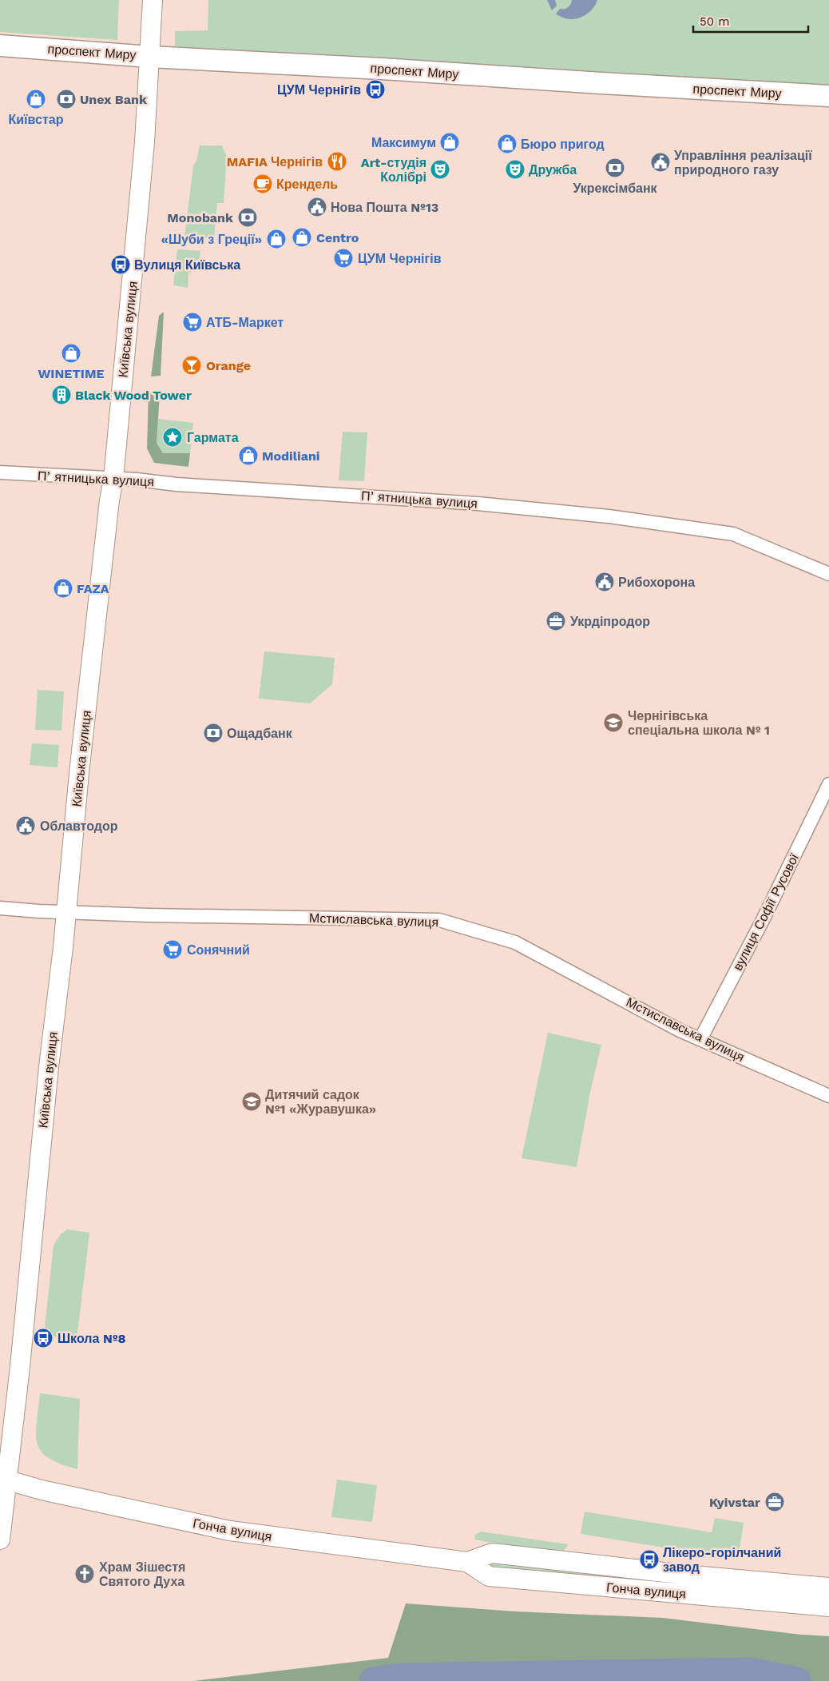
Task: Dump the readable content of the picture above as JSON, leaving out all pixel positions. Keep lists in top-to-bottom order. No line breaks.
{"streets":{"main road":["проспект Миру","Київська вулиця","Гонча вулиця"],"street":["Пʼятницька вулиця","вулиця Софії Русової","Мстиславська вулиця"]},"crossings":[["проспект Миру","Київська вулиця"],["Київська вулиця","Пʼятницька вулиця"],["Київська вулиця","Мстиславська вулиця"],["Київська вулиця","Гонча вулиця"],["вулиця Софії Русової","Мстиславська вулиця"]],"places":{"bus stop":["ЦУМ Чернiгiв","Вулиця Київська","Школа №8","Лікеро-горілчаний завод"],"shop":["Київстар","Максимум","Бюро пригод","Centro","«Шуби з Греції»","WINETIME","Modiliani","FAZA"],"bank":["Unex Bank","Укрексімбанк","Monobank","Ощадбанк"],"restaurant":["MAFIA Чернігів"],"public building":["Управління реалізації природного газу","Нова Пошта №13","Рибохорона","Облавтодор"],"theatre":["Art-студія Колібрі","Дружба"],"cafe":["Крендель"],"supermarket":["ЦУМ Чернігів","АТБ-Маркет","Сонячний"],"bar":["Orange"],"building":["Black Wood Tower"],"place":["Гармата"],"office":["Укрдіпродор","Kyivstar"],"school or university":["Чернігівська спеціальна школа № 1","Дитячий садок №1 «Журавушка»"],"church":["Храм Зішестя Святого Духа"]},"scale_bar":"50 m"}
